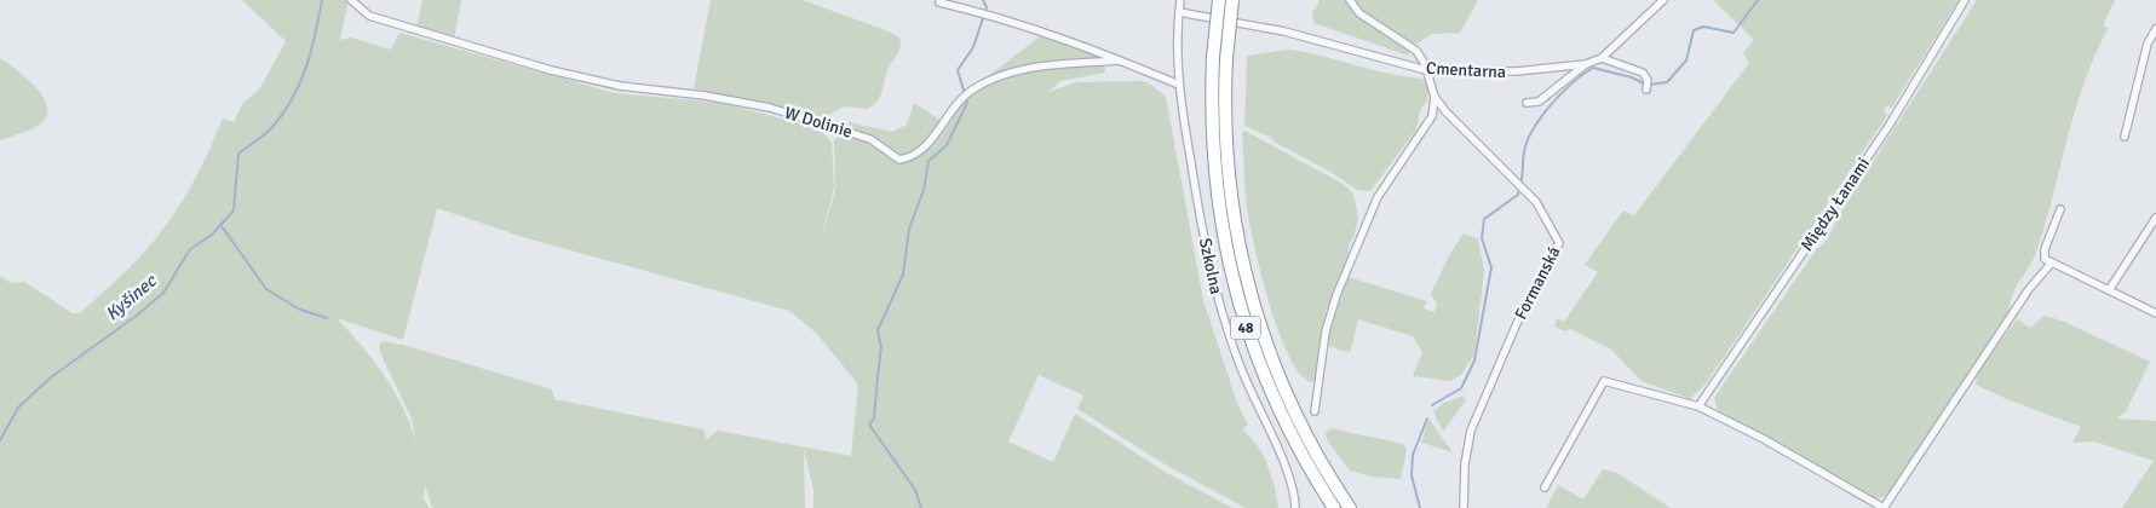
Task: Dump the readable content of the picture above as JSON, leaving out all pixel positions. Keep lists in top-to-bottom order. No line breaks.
{"streets":{"highway":["48"],"street":["Cmentarna","W Dolinie","Między Łanami","Szkolna","Formanská"]},"crossings":[["Cmentarna","Szkolna"]],"water":["Kyšinec"]}
